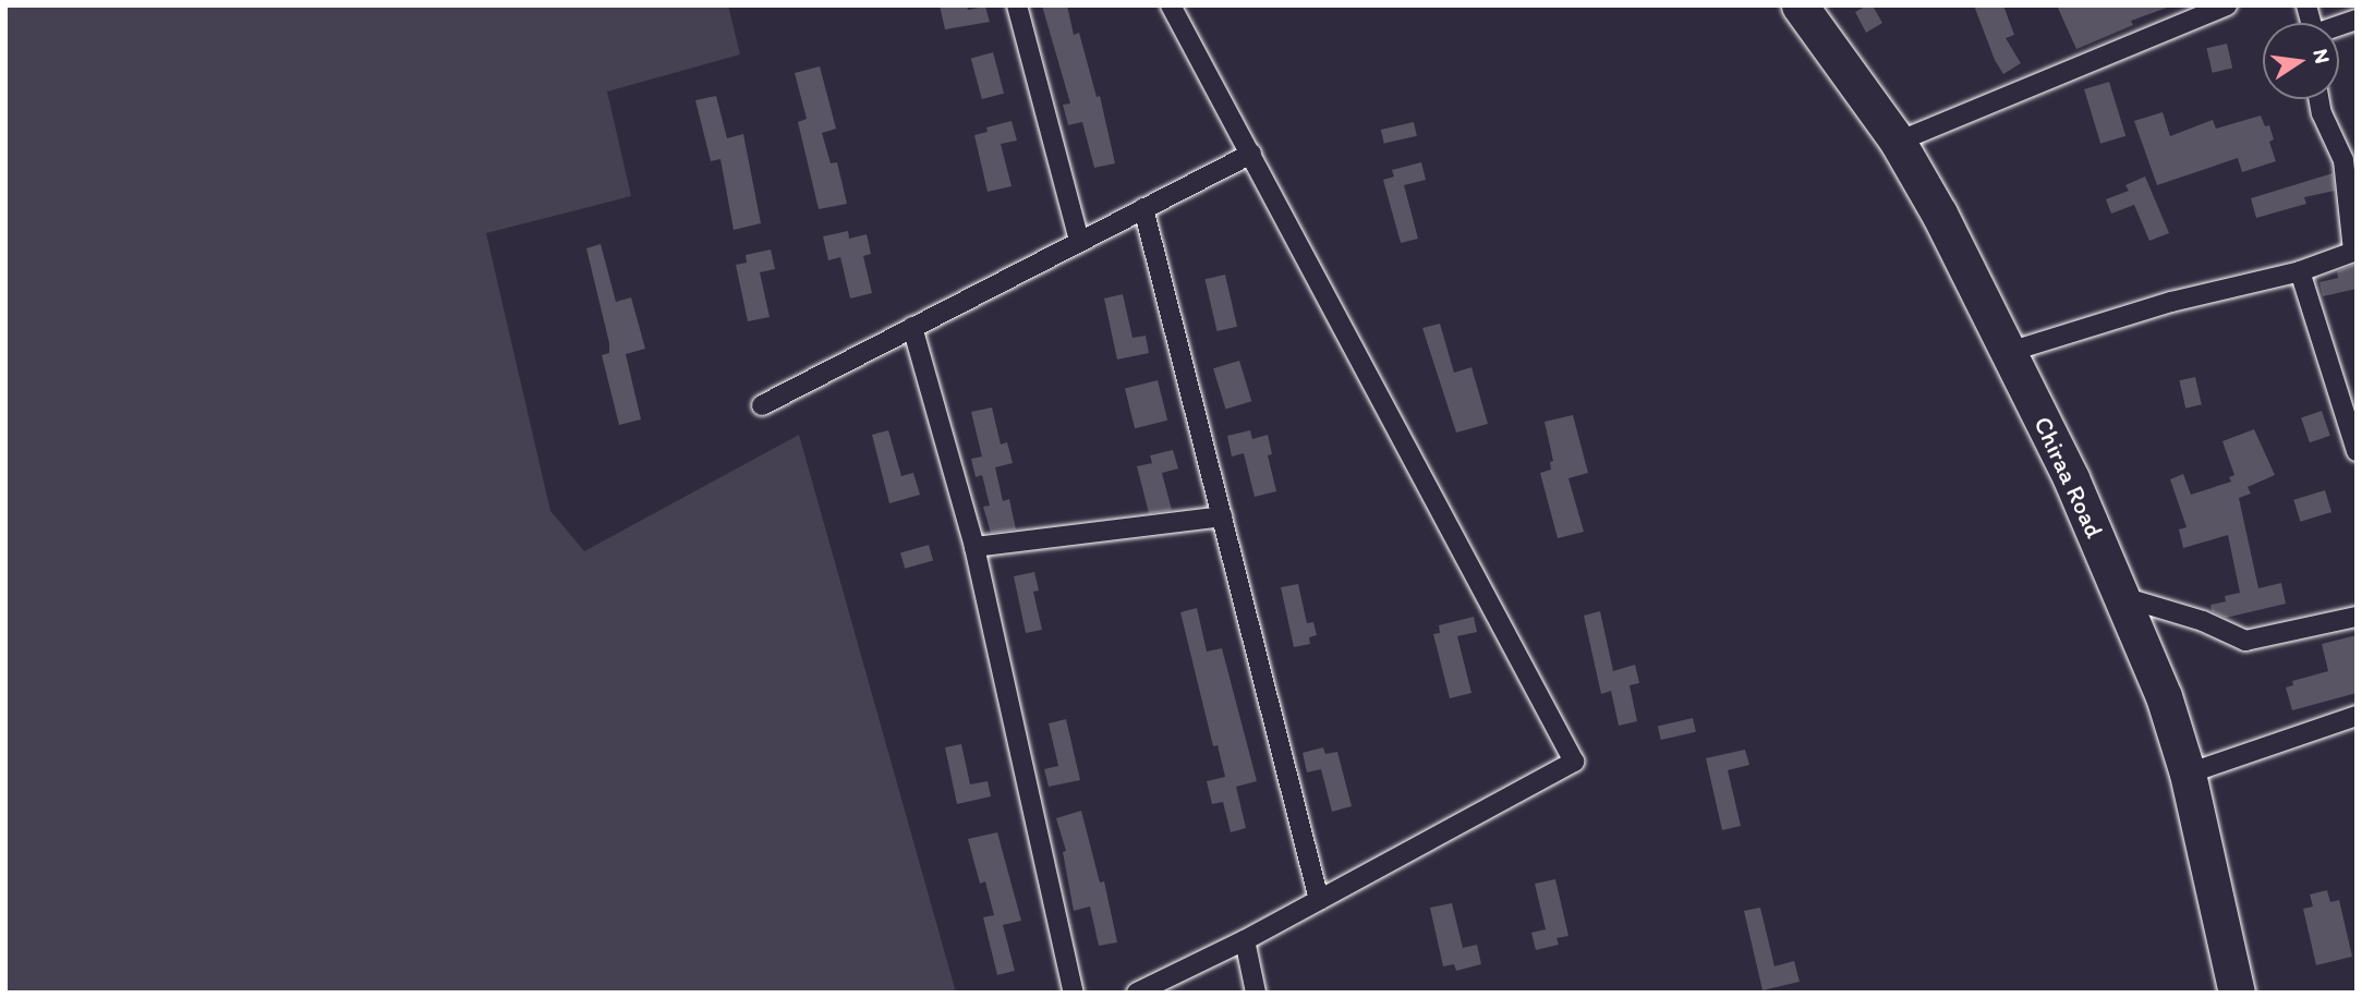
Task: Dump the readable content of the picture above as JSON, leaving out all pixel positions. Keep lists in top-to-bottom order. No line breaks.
{"streets":{"highway":["Chiraa Road"]},"north":"right"}
